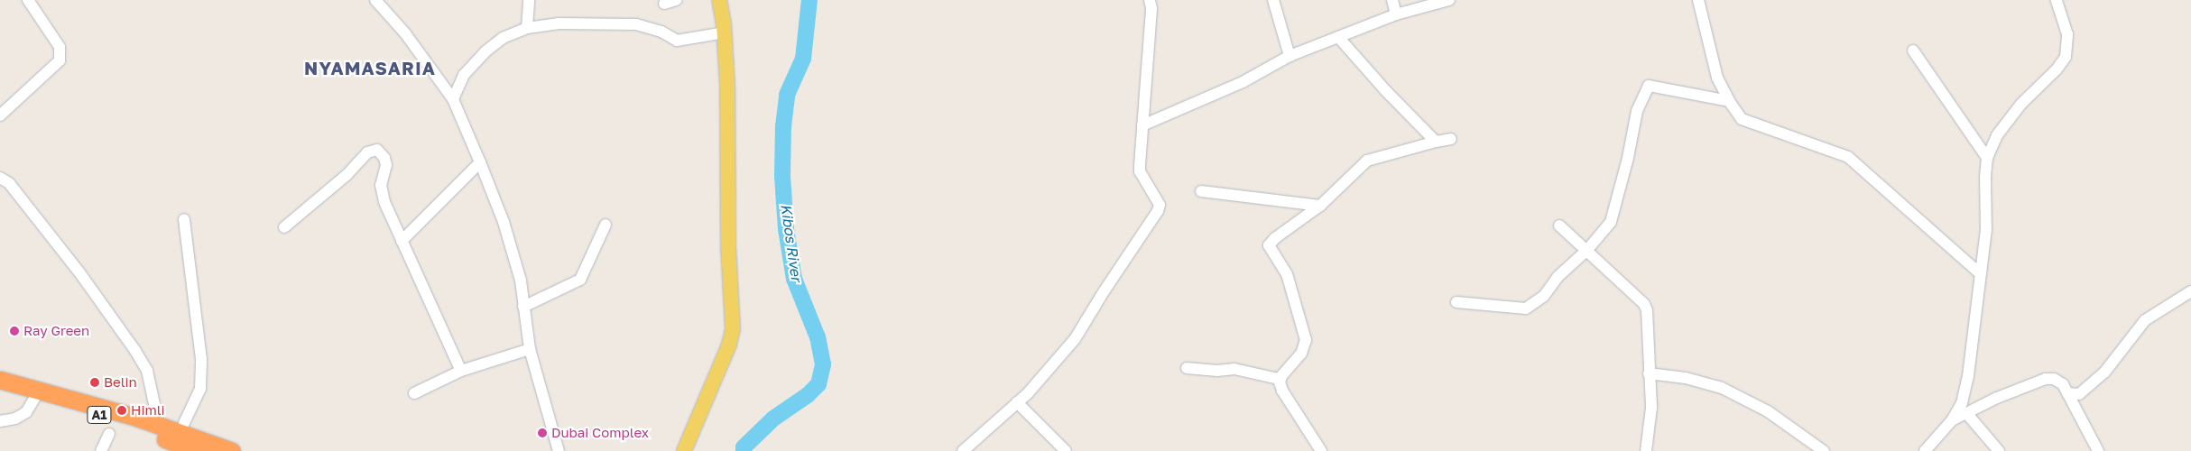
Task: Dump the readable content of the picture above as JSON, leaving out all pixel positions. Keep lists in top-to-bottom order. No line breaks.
{"streets":{"highway":["A1"]},"districts":["NYAMASARIA"],"water":["Kibos River"],"places":["Ray Green","Belin","Himli","Dubai Complex"]}
